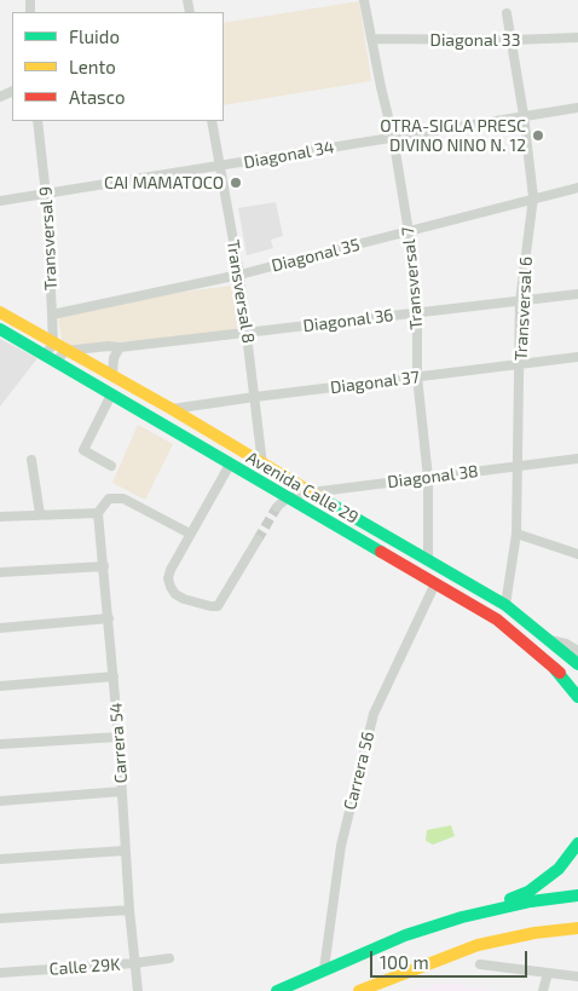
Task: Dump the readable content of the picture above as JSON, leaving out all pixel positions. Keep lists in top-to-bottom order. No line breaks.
{"streets":{"main road":["Avenida Calle 29"],"street":["Diagonal 33","Diagonal 34","Transversal 9","Diagonal 35","Transversal 7","Transversal 8","Transversal 6","Diagonal 36","Diagonal 37","Diagonal 38","Carrera 54","Carrera 56","Calle 29K"]},"crossings":[["Diagonal 33","Transversal 7"],["Diagonal 33","Transversal 6"],["Diagonal 34","Transversal 9"],["Diagonal 34","Transversal 7"],["Diagonal 34","Transversal 8"],["Diagonal 34","Transversal 6"],["Transversal 9","Diagonal 35"],["Transversal 9","Avenida Calle 29"],["Diagonal 35","Transversal 7"],["Diagonal 35","Transversal 8"],["Diagonal 35","Transversal 6"],["Transversal 7","Diagonal 36"],["Transversal 7","Diagonal 37"],["Transversal 7","Diagonal 38"],["Transversal 7","Avenida Calle 29"],["Transversal 8","Diagonal 36"],["Transversal 8","Diagonal 37"],["Transversal 8","Avenida Calle 29"],["Transversal 6","Diagonal 36"],["Transversal 6","Diagonal 37"],["Transversal 6","Diagonal 38"],["Transversal 6","Avenida Calle 29"],["Diagonal 36","Avenida Calle 29"],["Diagonal 37","Avenida Calle 29"],["Diagonal 38","Avenida Calle 29"],["Avenida Calle 29","Carrera 56"],["Carrera 54","Calle 29K"]],"places":["OTRA-SIGLA PRESC DIVINO NINO N. 12","CAI MAMATOCO"],"legend":["Fluido","Lento","Atasco"],"scale_bar":"100 m"}
